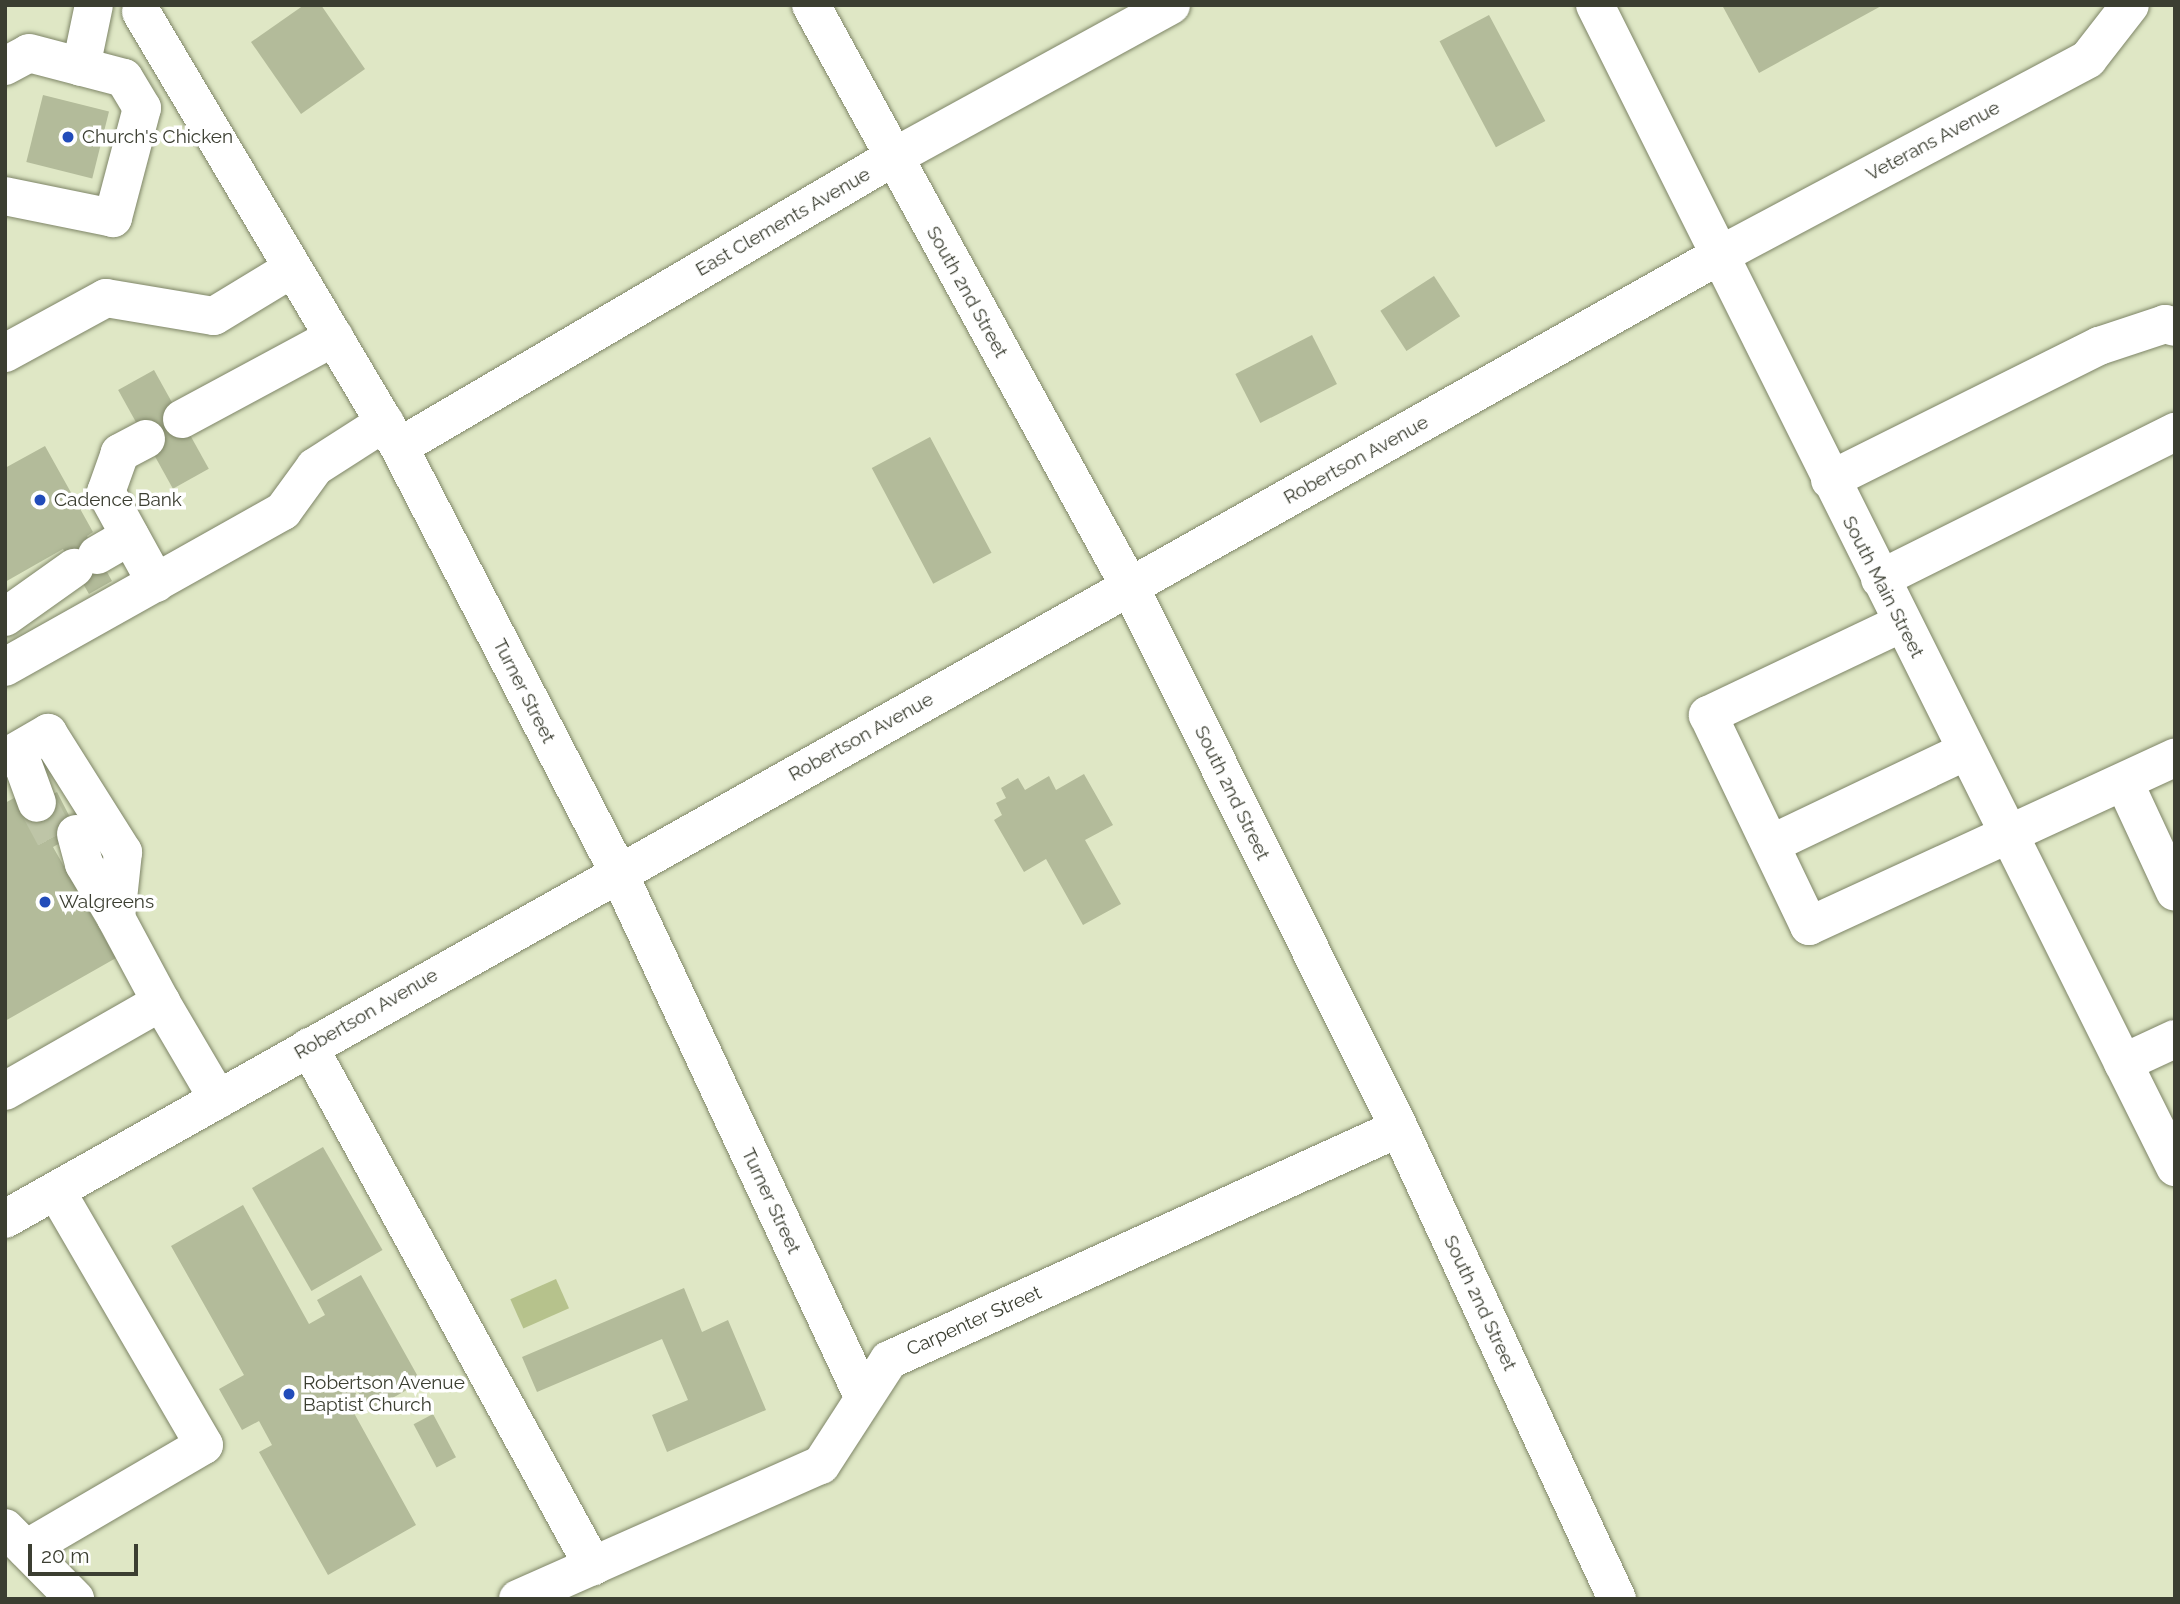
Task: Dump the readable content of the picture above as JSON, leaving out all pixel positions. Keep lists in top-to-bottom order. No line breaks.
{"streets":{"street":["Veterans Avenue","East Clements Avenue","South 2nd Street","Robertson Avenue","South Main Street","Turner Street","Carpenter Street"]},"crossings":[["Veterans Avenue","Robertson Avenue"],["Veterans Avenue","South Main Street"],["East Clements Avenue","South 2nd Street"],["East Clements Avenue","Turner Street"],["South 2nd Street","Robertson Avenue"],["South 2nd Street","Carpenter Street"],["Robertson Avenue","South Main Street"],["Robertson Avenue","Turner Street"],["Turner Street","Carpenter Street"]],"places":["Church's Chicken","Cadence Bank","Walgreens","Robertson Avenue Baptist Church"],"scale_bar":"20 m"}
